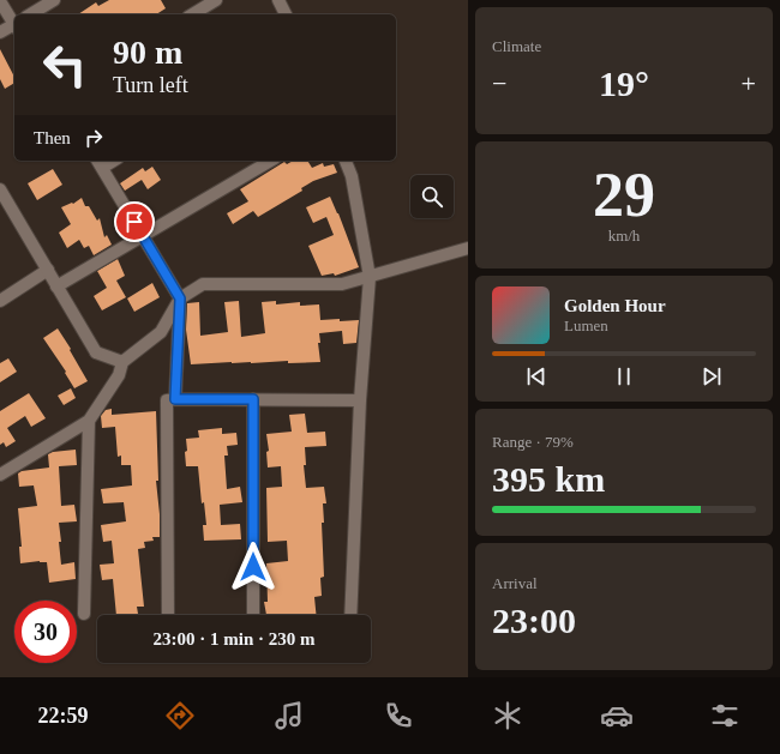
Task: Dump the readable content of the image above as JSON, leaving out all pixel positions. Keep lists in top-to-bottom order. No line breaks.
{"page":{"tile":["Climate",["29","km/h"],["Range · 79%","395 km"],["Arrival","23:00"]],"turn":["90 m","Turn left"],"heat":["−","19°","+"],"then":"Then","song":["Golden Hour","Lumen"],"limit":"30","trip":"23:00 · 1 min · 230 m","tabs":"22:59"}}
